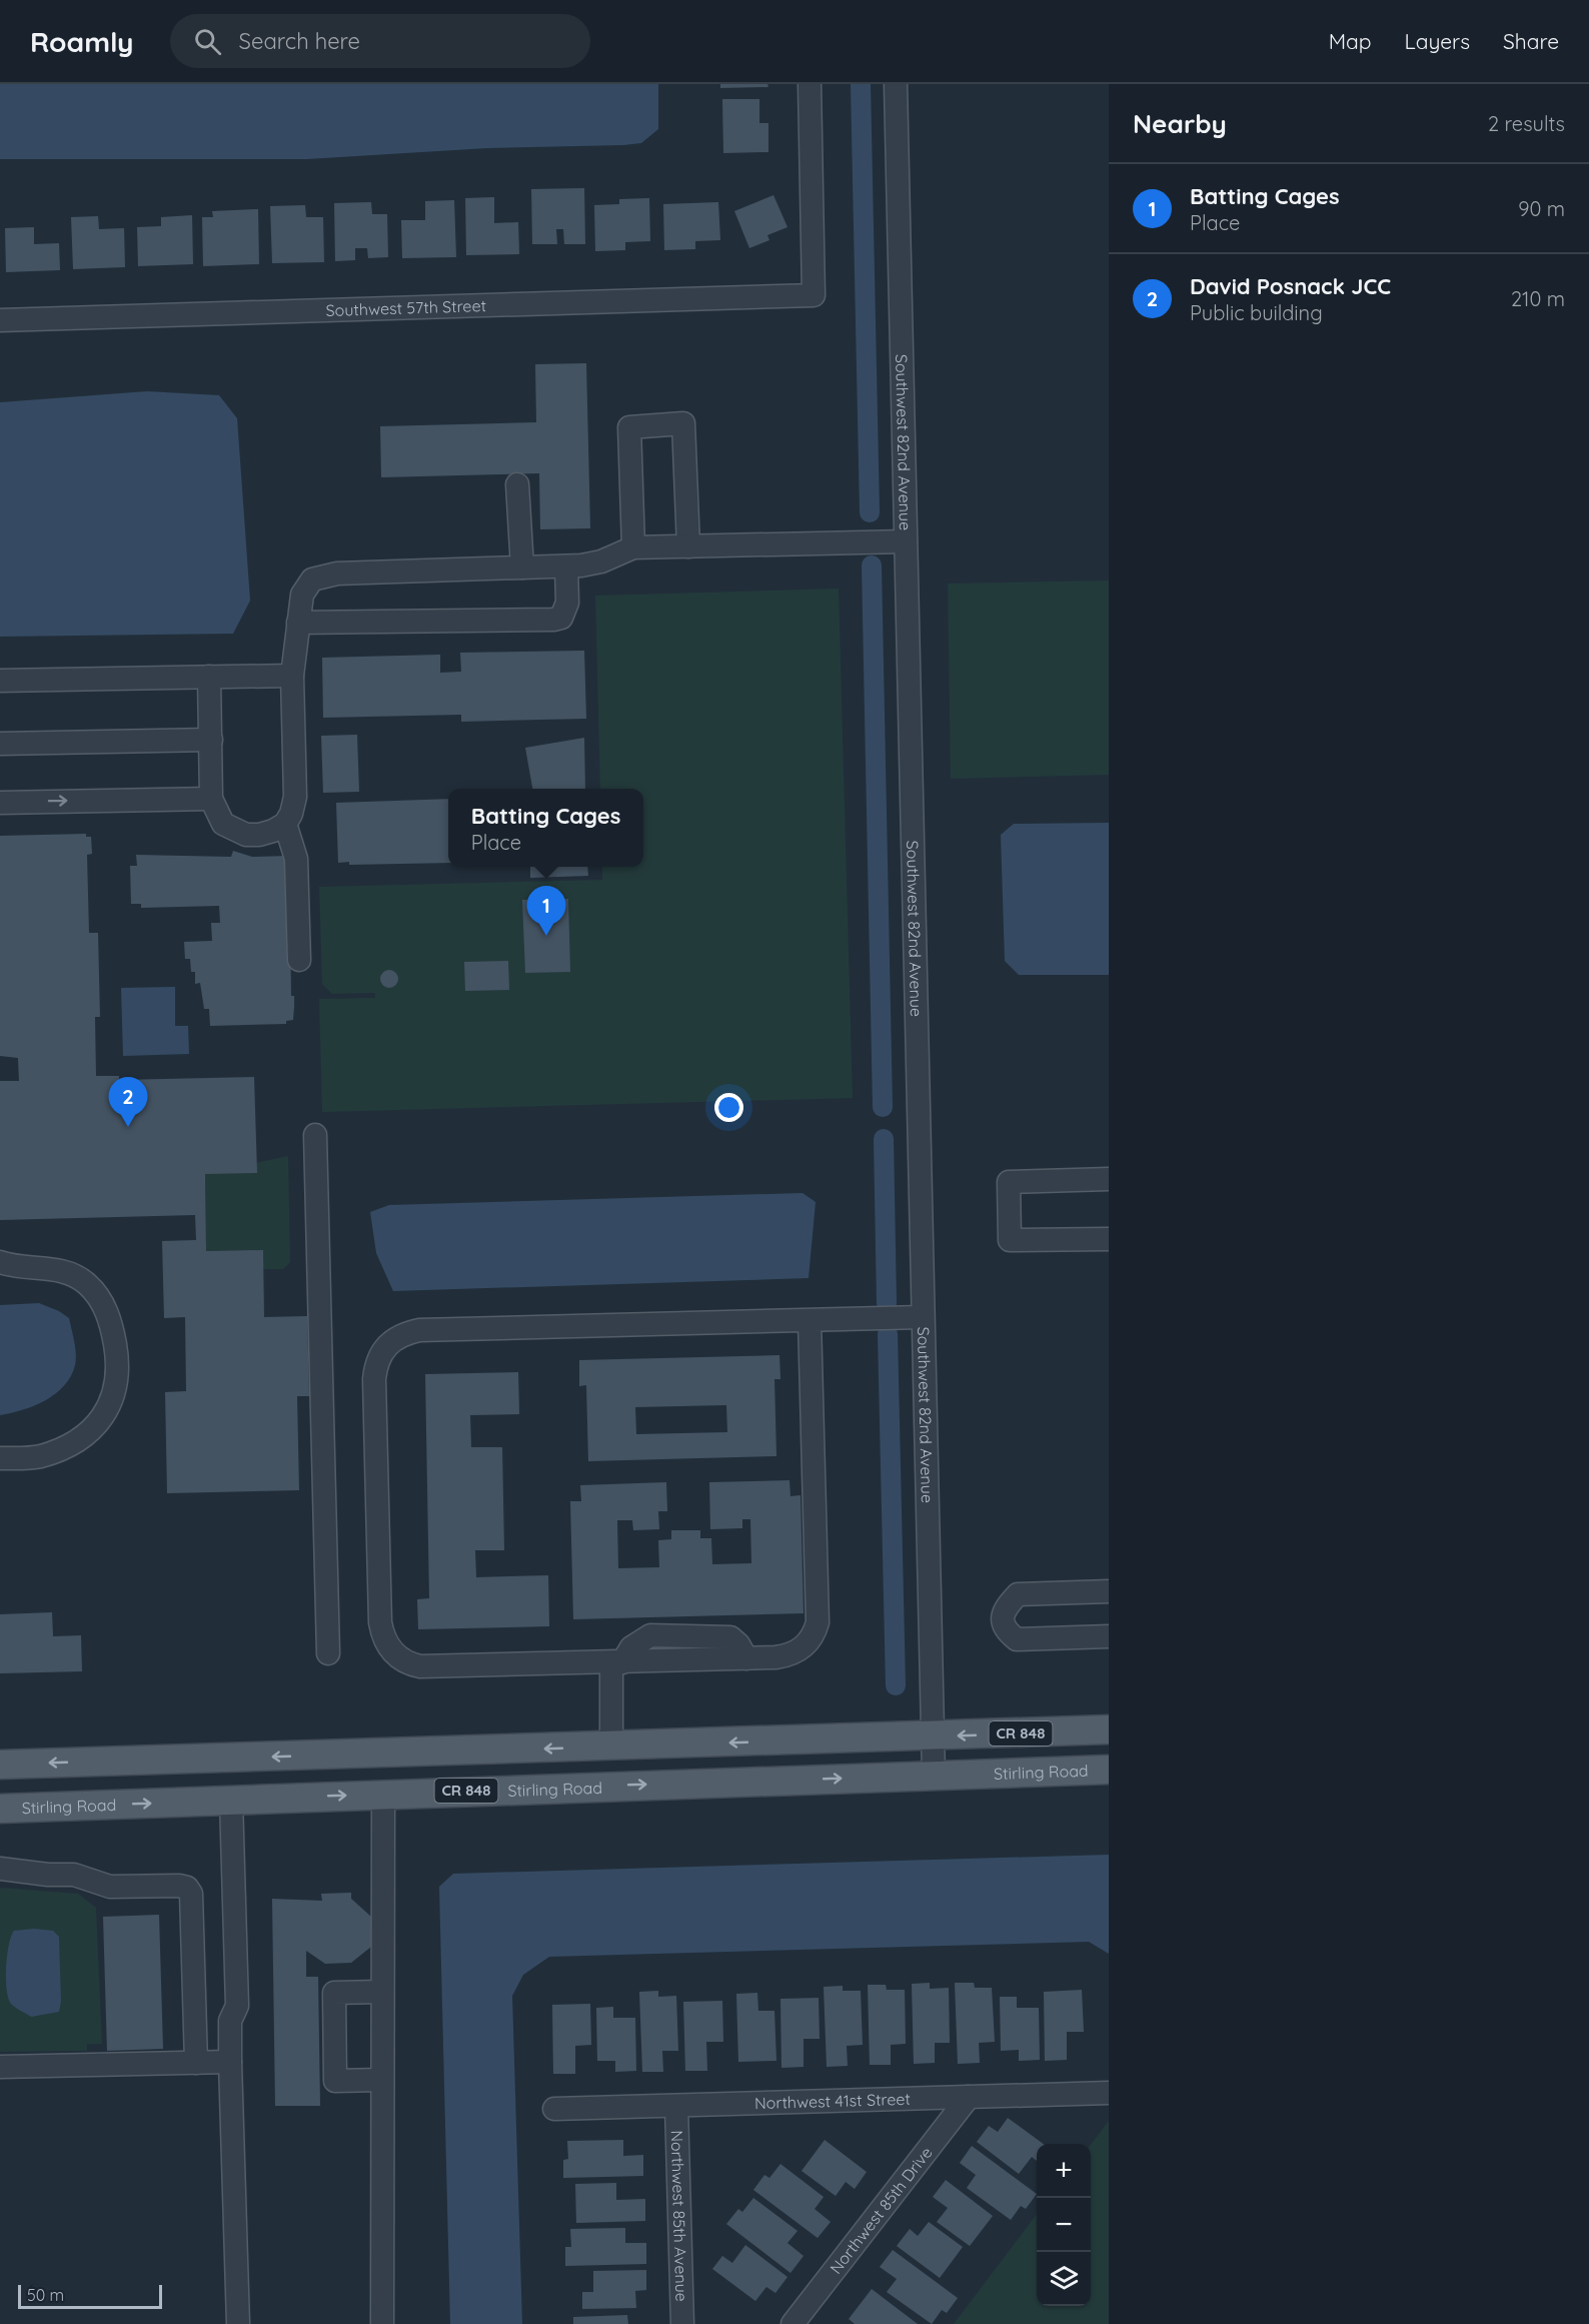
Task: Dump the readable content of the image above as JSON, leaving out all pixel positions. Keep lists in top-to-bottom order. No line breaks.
{"streets":{"main road":["CR 848","Stirling Road"],"street":["Southwest 57th Street","Southwest 82nd Avenue","Northwest 41st Street","Northwest 85th Drive","Northwest 85th Avenue"]},"crossings":[["Southwest 82nd Avenue","CR 848"],["Southwest 82nd Avenue","Stirling Road"],["Northwest 41st Street","Northwest 85th Drive"],["Northwest 41st Street","Northwest 85th Avenue"]],"scale_bar":"50 m","page":{"header":"Roamly","search":"Search here","nav":["Map","Layers","Share"],"heading":["Nearby","2 results"],"list":[{"mark":"1","name":"Batting Cages","note":"Place","value":"90 m"},{"mark":"2","name":"David Posnack JCC","note":"Public building","value":"210 m"}],"popup":["Batting Cages","Place"],"pins":["1","2"],"map_buttons":["+","−"],"scale":"50 m"}}
